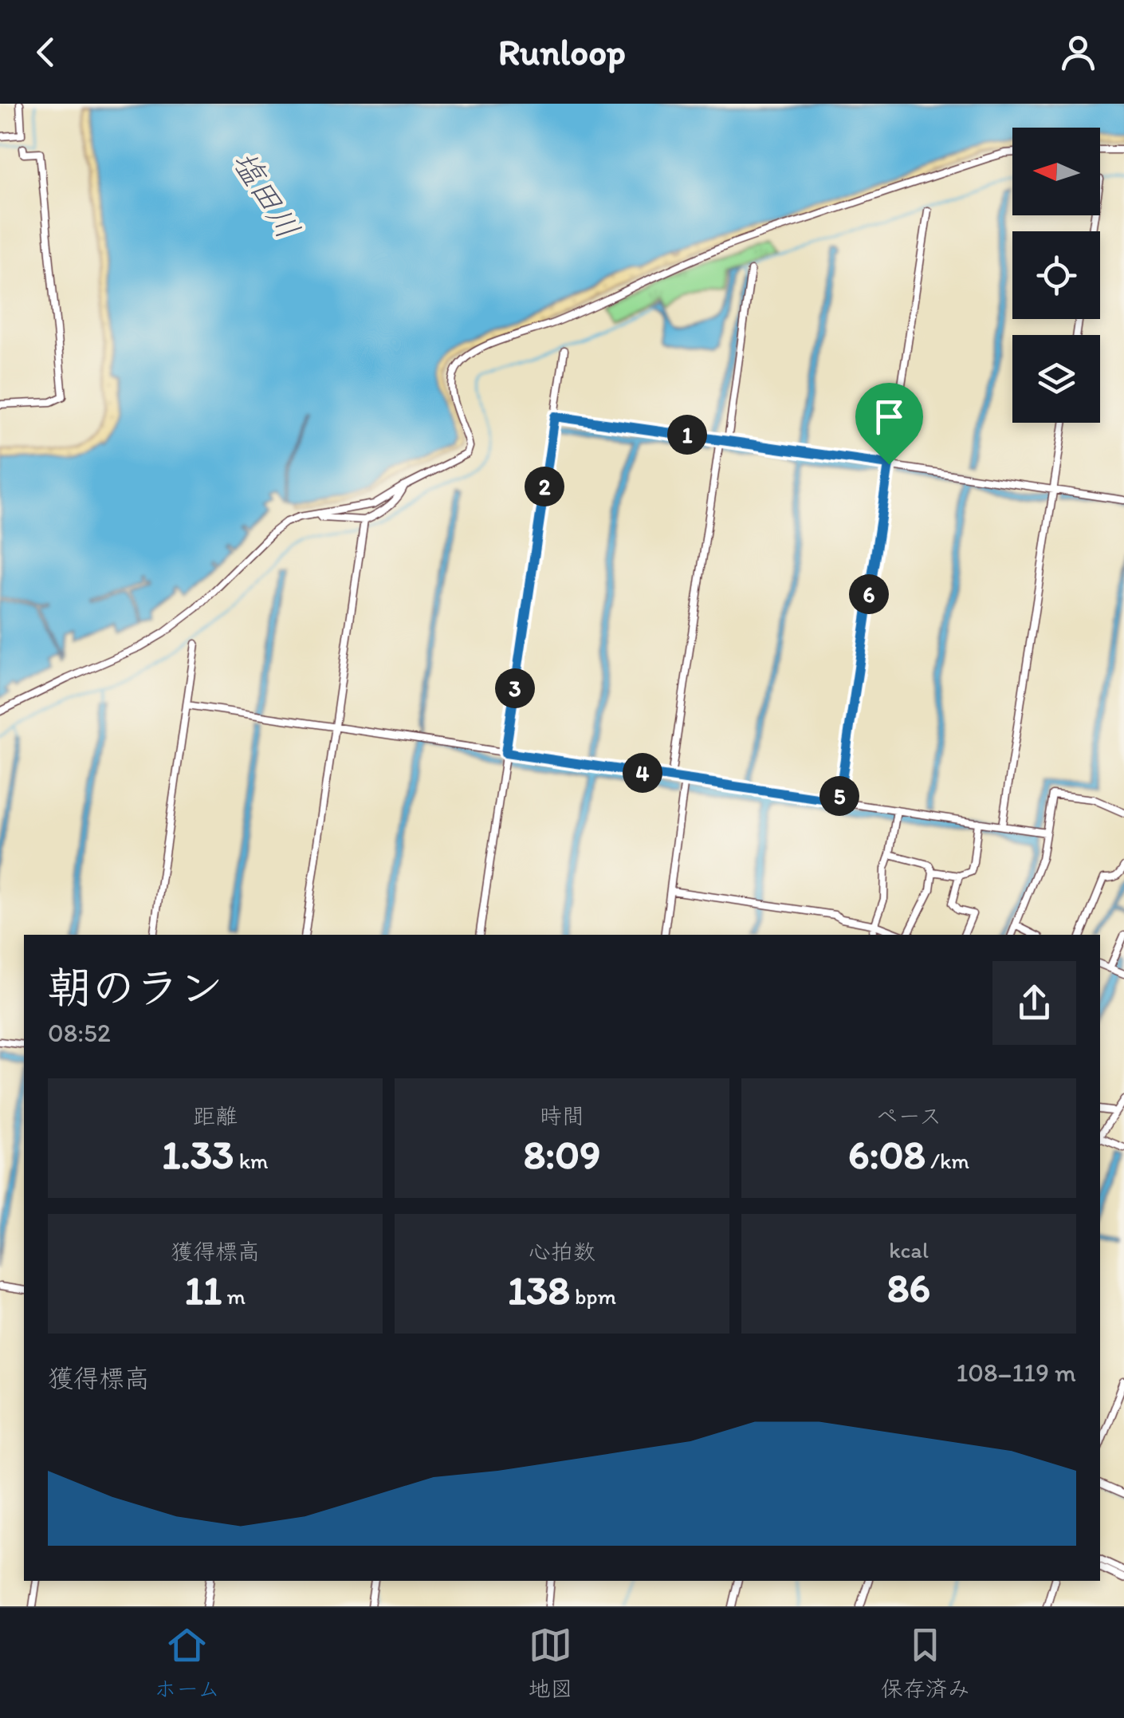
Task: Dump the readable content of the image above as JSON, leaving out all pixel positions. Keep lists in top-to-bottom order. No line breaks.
{"water":["塩田川"],"north":"left","page":{"header":"Runloop","pins":["1","2","6","3","4","5"],"heading":["朝のラン","08:52"],"stats":[["距離","1.33 km"],["時間","8:09"],["ペース","6:08 /km"],["獲得標高","11 m"],["心拍数","138 bpm"],["kcal","86"]],"chart":["獲得標高","108–119 m"],"tabs":["ホーム","地図","保存済み"]}}
